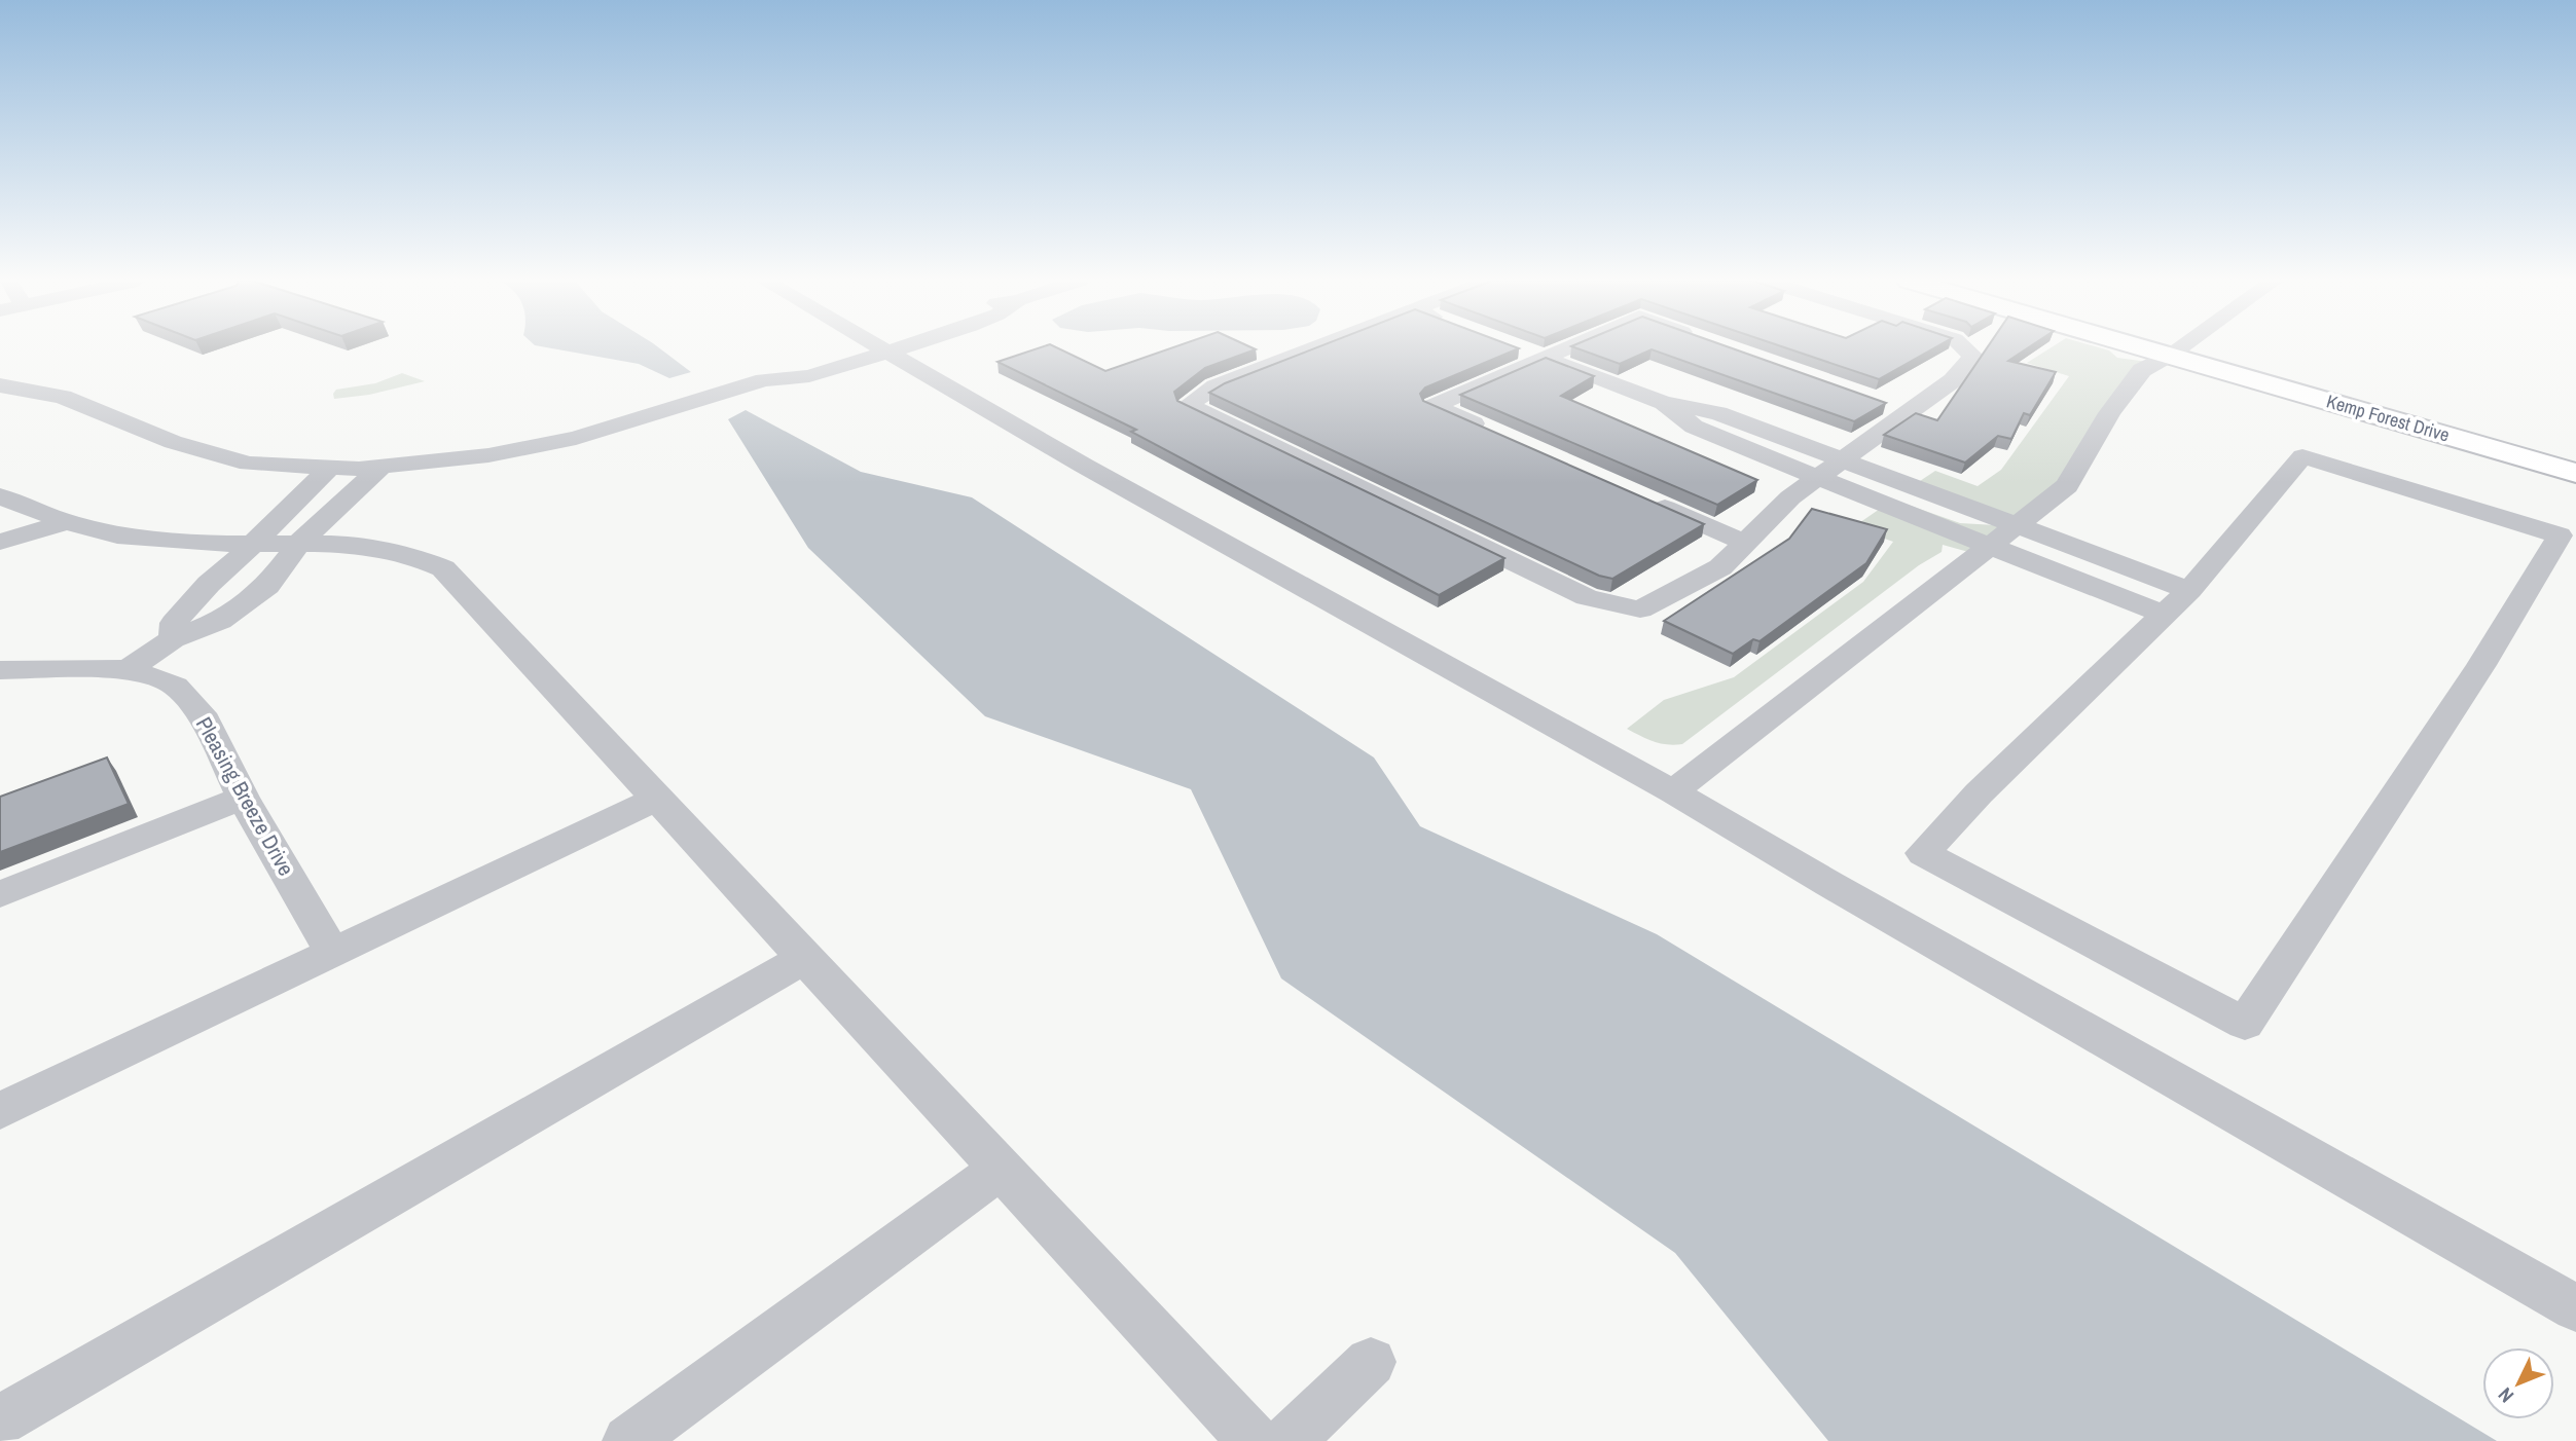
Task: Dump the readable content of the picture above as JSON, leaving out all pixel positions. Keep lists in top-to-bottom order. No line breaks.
{"streets":{"street":["Kemp Forest Drive","Pleasing Breeze Drive"]},"north":"bottom left"}
